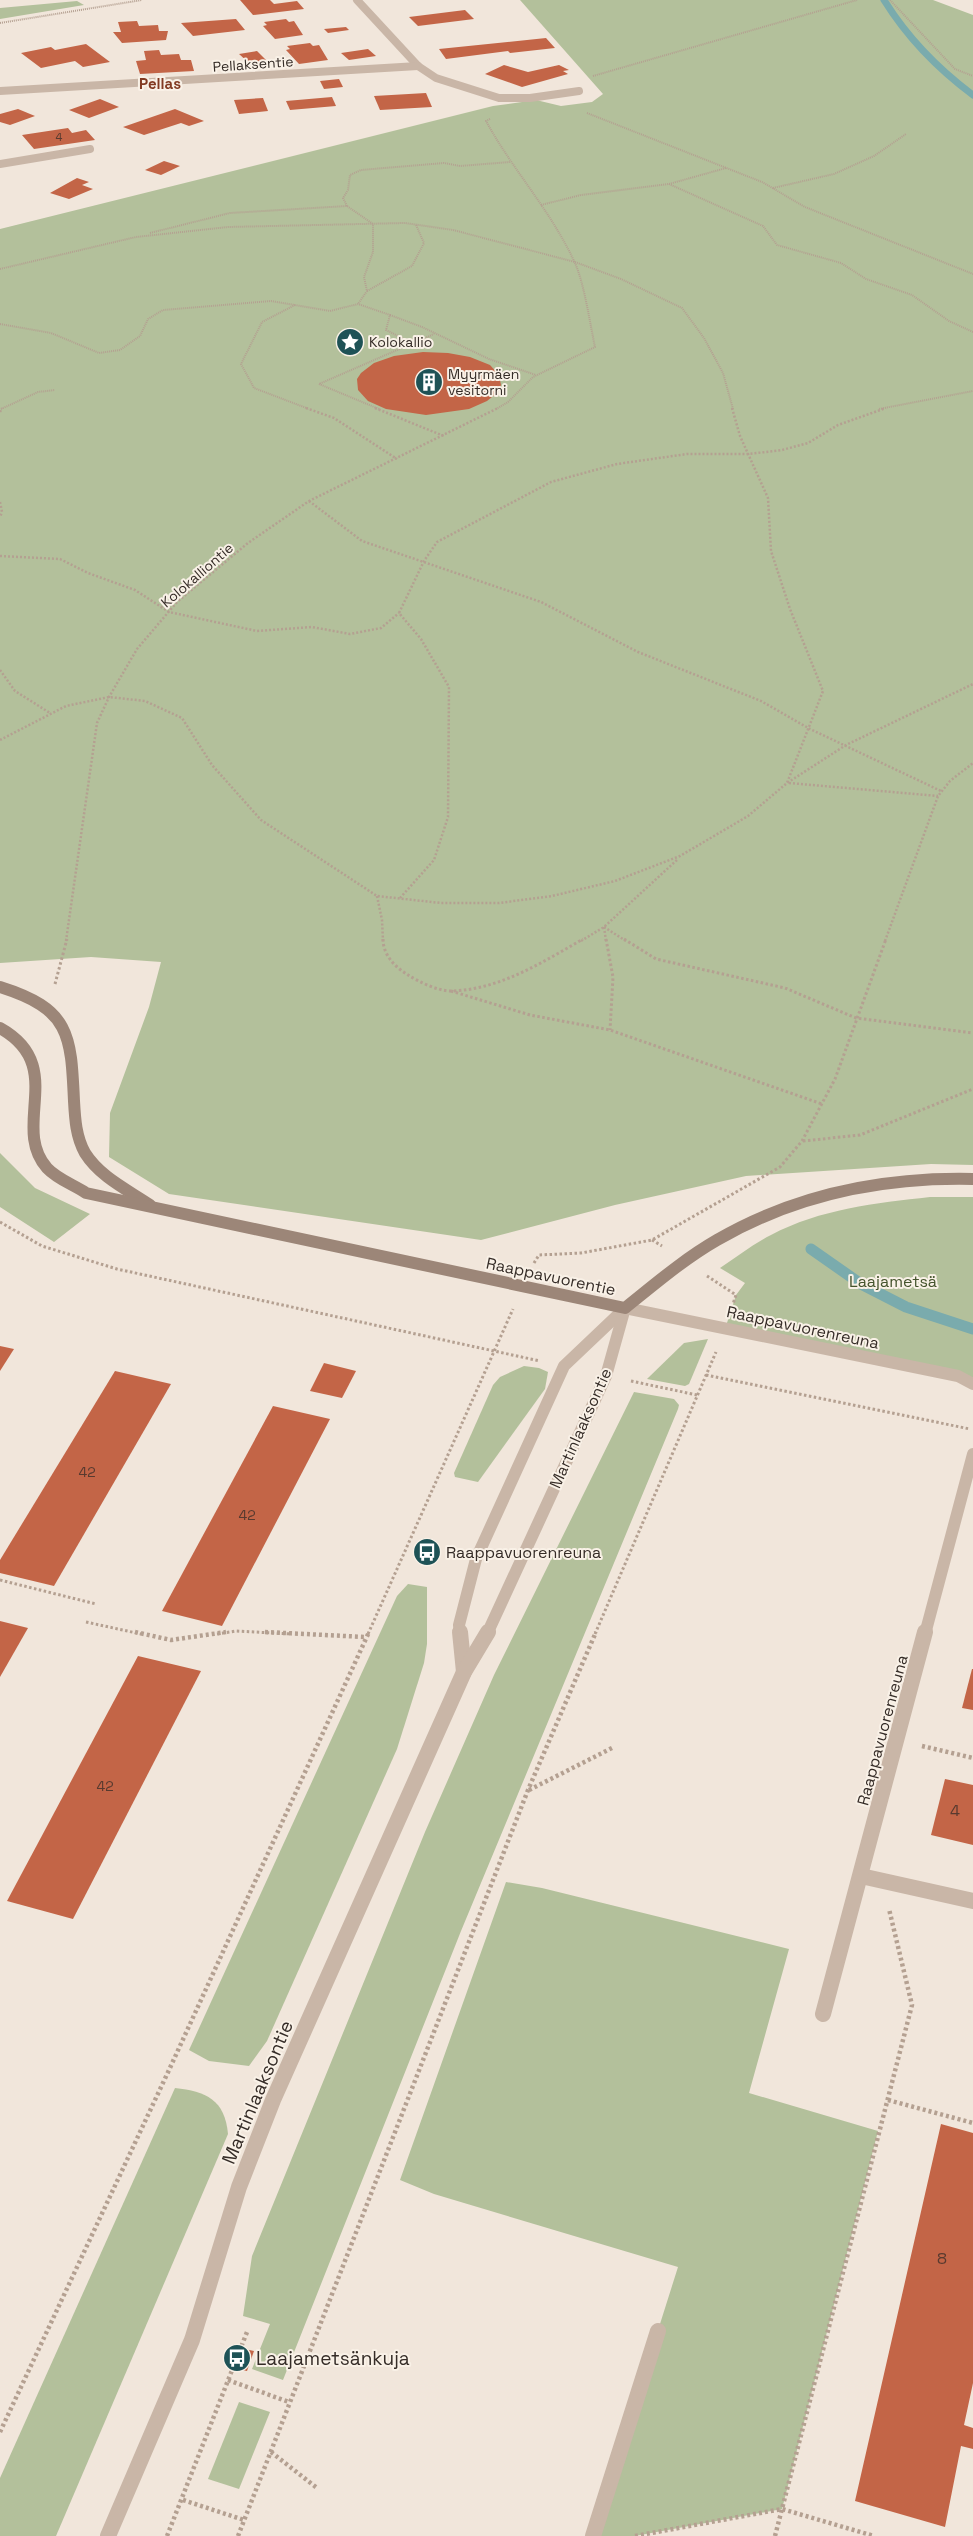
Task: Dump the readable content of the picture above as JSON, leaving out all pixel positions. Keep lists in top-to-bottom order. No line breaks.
{"streets":{"main road":["Raappavuorentie"],"street":["Pellaksentie","Raappavuorenreuna","Martinlaaksontie"],"path":["Kolokalliontie"]},"crossings":[["Kolokalliontie","Raappavuorentie"],["Raappavuorentie","Raappavuorenreuna"],["Raappavuorentie","Martinlaaksontie"],["Raappavuorenreuna","Martinlaaksontie"]],"districts":["Pellas"],"parks":["Laajametsä"],"places":{"place":["Kolokallio"],"building":["Myyrmäen vesitorni"],"bus stop":["Raappavuorenreuna","Laajametsänkuja"]},"house_numbers":["4","42","42","42","4","8"]}
